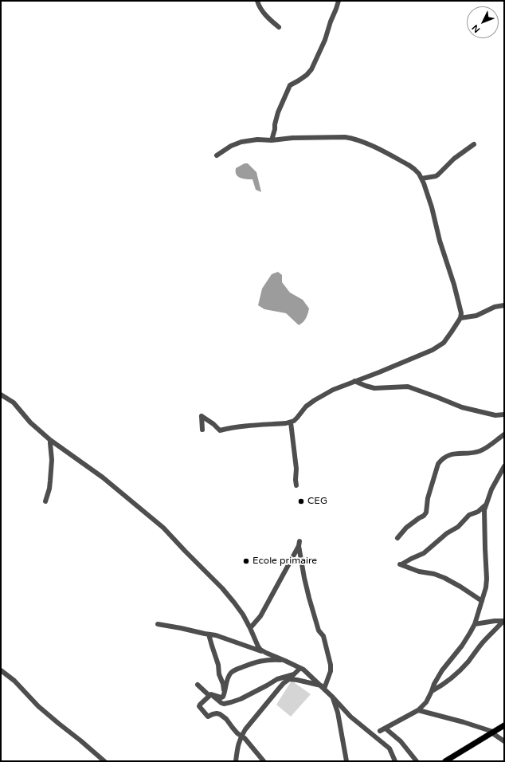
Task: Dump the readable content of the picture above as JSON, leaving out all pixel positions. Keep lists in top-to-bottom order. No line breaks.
{"places":["CEG","Ecole primaire"],"north":"bottom left"}
